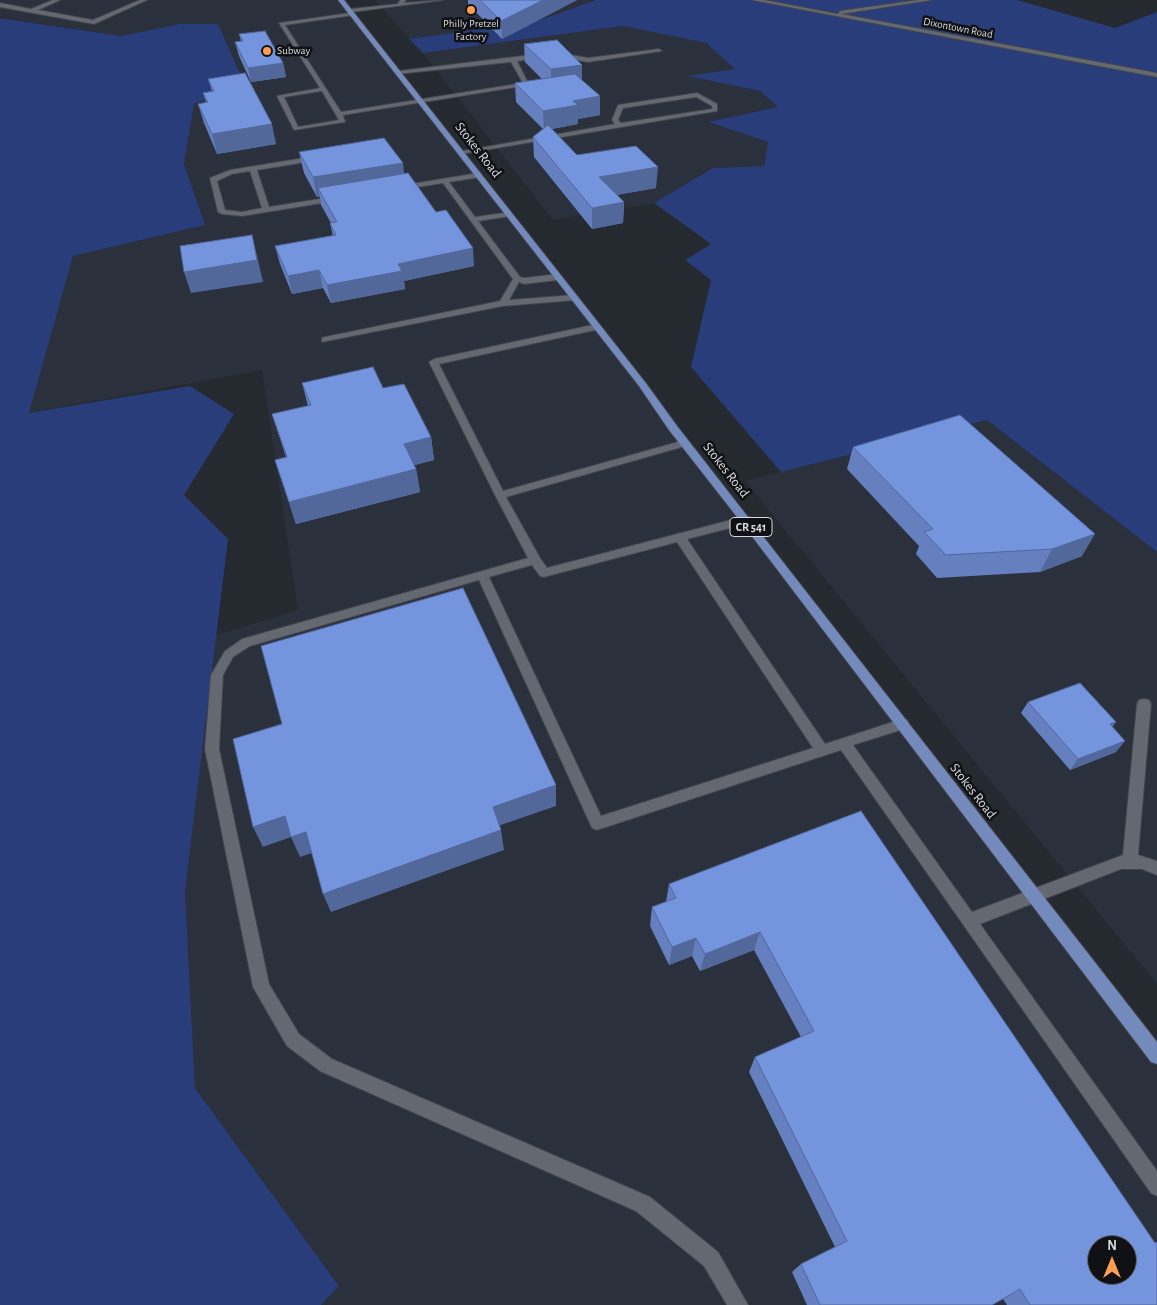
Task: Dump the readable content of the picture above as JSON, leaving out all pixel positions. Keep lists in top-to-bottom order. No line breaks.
{"streets":{"main road":["Stokes Road","CR 541"],"street":["Dixontown Road"]},"places":["Philly Pretzel Factory","Subway"],"north":"top"}
